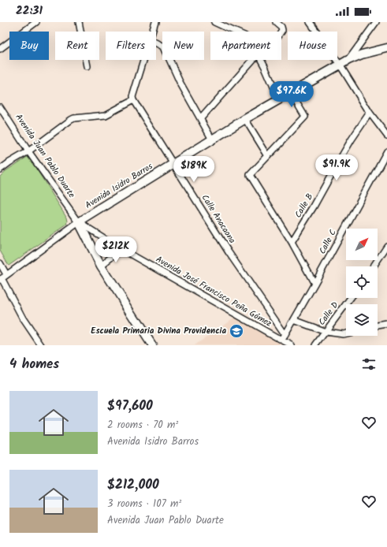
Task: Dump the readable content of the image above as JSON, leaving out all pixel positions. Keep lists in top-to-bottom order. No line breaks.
{"streets":{"street":["Avenida Juan Pablo Duarte","Avenida Isidro Barros","Calle B","Calle Anacaona","Calle C","Avenida José Francisco Peña Gómez","Calle D"]},"crossings":[["Avenida Juan Pablo Duarte","Avenida Isidro Barros"],["Avenida Juan Pablo Duarte","Avenida José Francisco Peña Gómez"],["Avenida Isidro Barros","Calle Anacaona"],["Avenida Isidro Barros","Avenida José Francisco Peña Gómez"],["Calle Anacaona","Calle C"],["Calle C","Avenida José Francisco Peña Gómez"]],"places":{"school or university":["Escuela Primaria Divina Providencia"]},"north":"top right","page":{"status":"22:31","chip":["Buy","Rent","Filters","New","Apartment","House"],"price":["$97.6K","$91.9K","$189K","$212K"],"heading":"4 homes","list":[{"name":"$97,600","note":"2 rooms · 70 m² · Avenida Isidro Barros"},{"name":"$212,000","note":"3 rooms · 107 m² · Avenida Juan Pablo Duarte"}]}}
